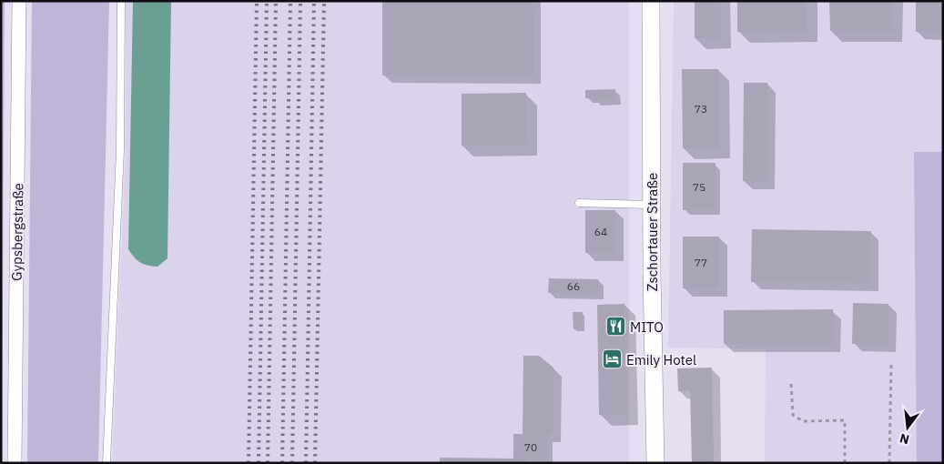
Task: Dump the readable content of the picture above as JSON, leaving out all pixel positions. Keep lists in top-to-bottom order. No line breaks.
{"streets":{"street":["Gypsbergstraße","Zschortauer Straße"]},"places":{"restaurant":["MITO"],"hotel":["Emily Hotel"]},"house_numbers":["73","75","64","77","66","70"],"north":"bottom"}
